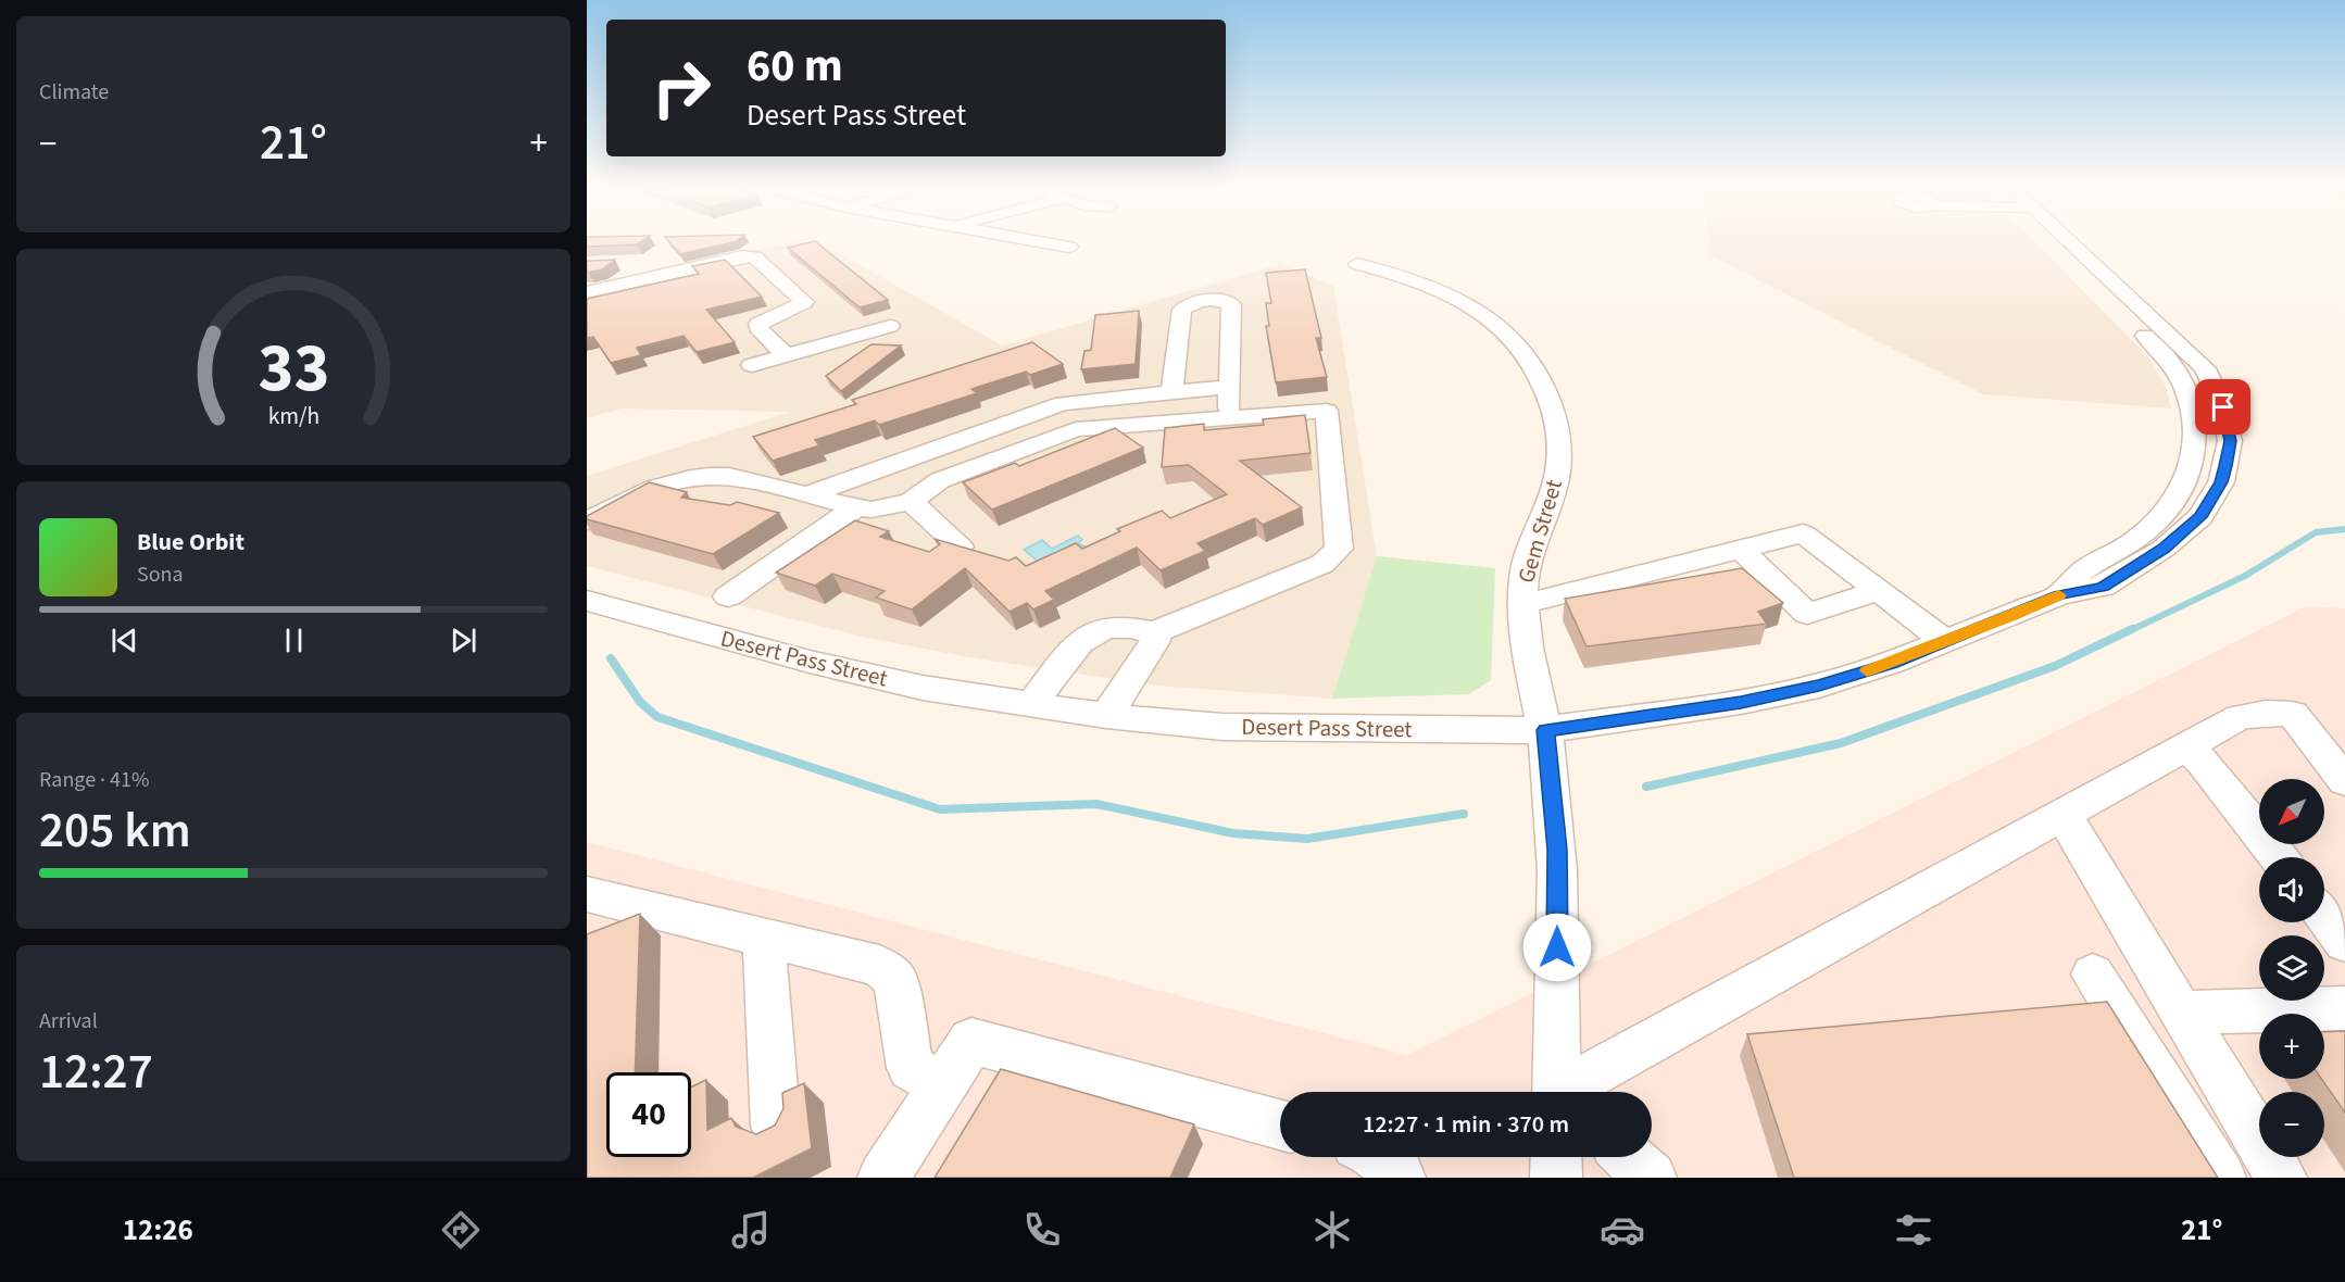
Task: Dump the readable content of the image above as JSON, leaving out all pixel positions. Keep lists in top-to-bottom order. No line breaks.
{"streets":{"street":["Gem Street","Desert Pass Street"]},"crossings":[["Gem Street","Desert Pass Street"]],"north":"bottom left","page":{"tile":["Climate",["Range · 41%","205 km"],["Arrival","12:27"]],"turn":["60 m","Desert Pass Street"],"heat":["−","21°","+"],"song":["Blue Orbit","Sona"],"map_buttons":["+","−"],"limit":"40","trip":"12:27 · 1 min · 370 m","tabs":["12:26","21°"],"gauge":["33","km/h"]}}
